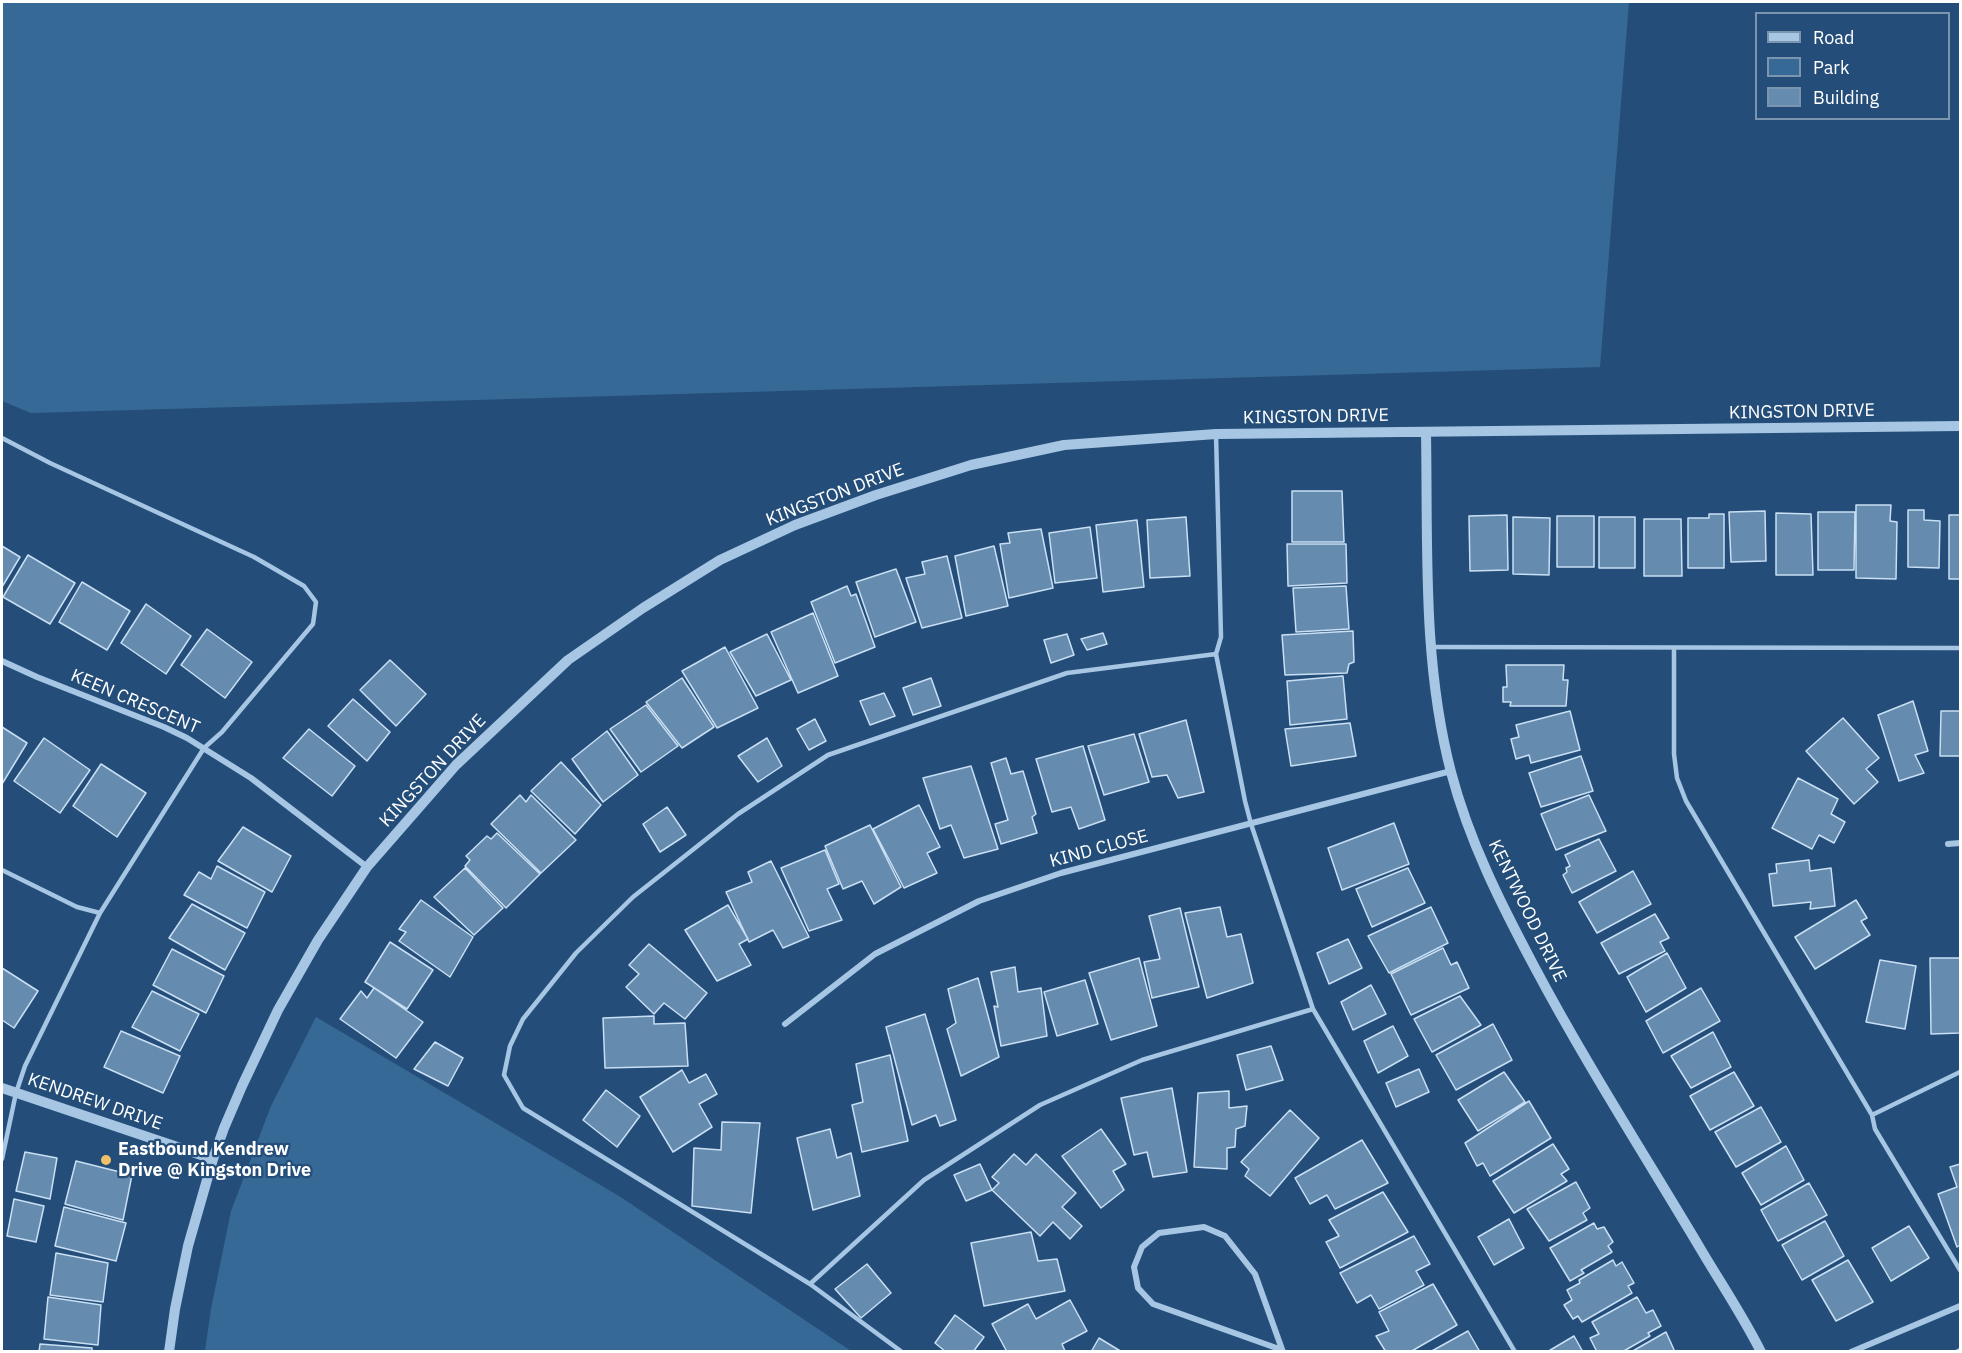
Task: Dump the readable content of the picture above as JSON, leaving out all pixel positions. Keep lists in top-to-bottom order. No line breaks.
{"streets":{"street":["KINGSTON DRIVE","KEEN CRESCENT","KIND CLOSE","KENTWOOD DRIVE","KENDREW DRIVE"]},"crossings":[["KINGSTON DRIVE","KEEN CRESCENT"],["KINGSTON DRIVE","KENTWOOD DRIVE"],["KINGSTON DRIVE","KENDREW DRIVE"],["KIND CLOSE","KENTWOOD DRIVE"]],"places":["Eastbound Kendrew Drive @ Kingston Drive"],"legend":["Road","Park","Building"]}
